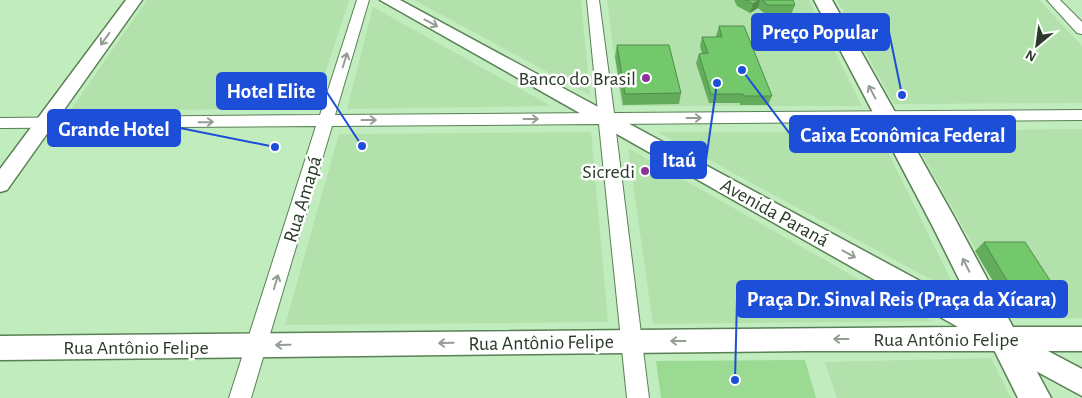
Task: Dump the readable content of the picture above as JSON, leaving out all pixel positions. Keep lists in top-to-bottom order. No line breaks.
{"streets":{"street":["Rua Amapá","Avenida Paraná","Rua Antônio Felipe"]},"crossings":[["Rua Amapá","Rua Antônio Felipe"],["Avenida Paraná","Rua Antônio Felipe"]],"one_way":["Rua Amapá","Avenida Paraná","Rua Antônio Felipe"],"places":["Caixa Econômica Federal","Banco do Brasil","Itaú","Preço Popular","Hotel Elite","Grande Hotel","Sicredi","Praça Dr. Sinval Reis (Praça da Xícara)"],"north":"bottom left"}
